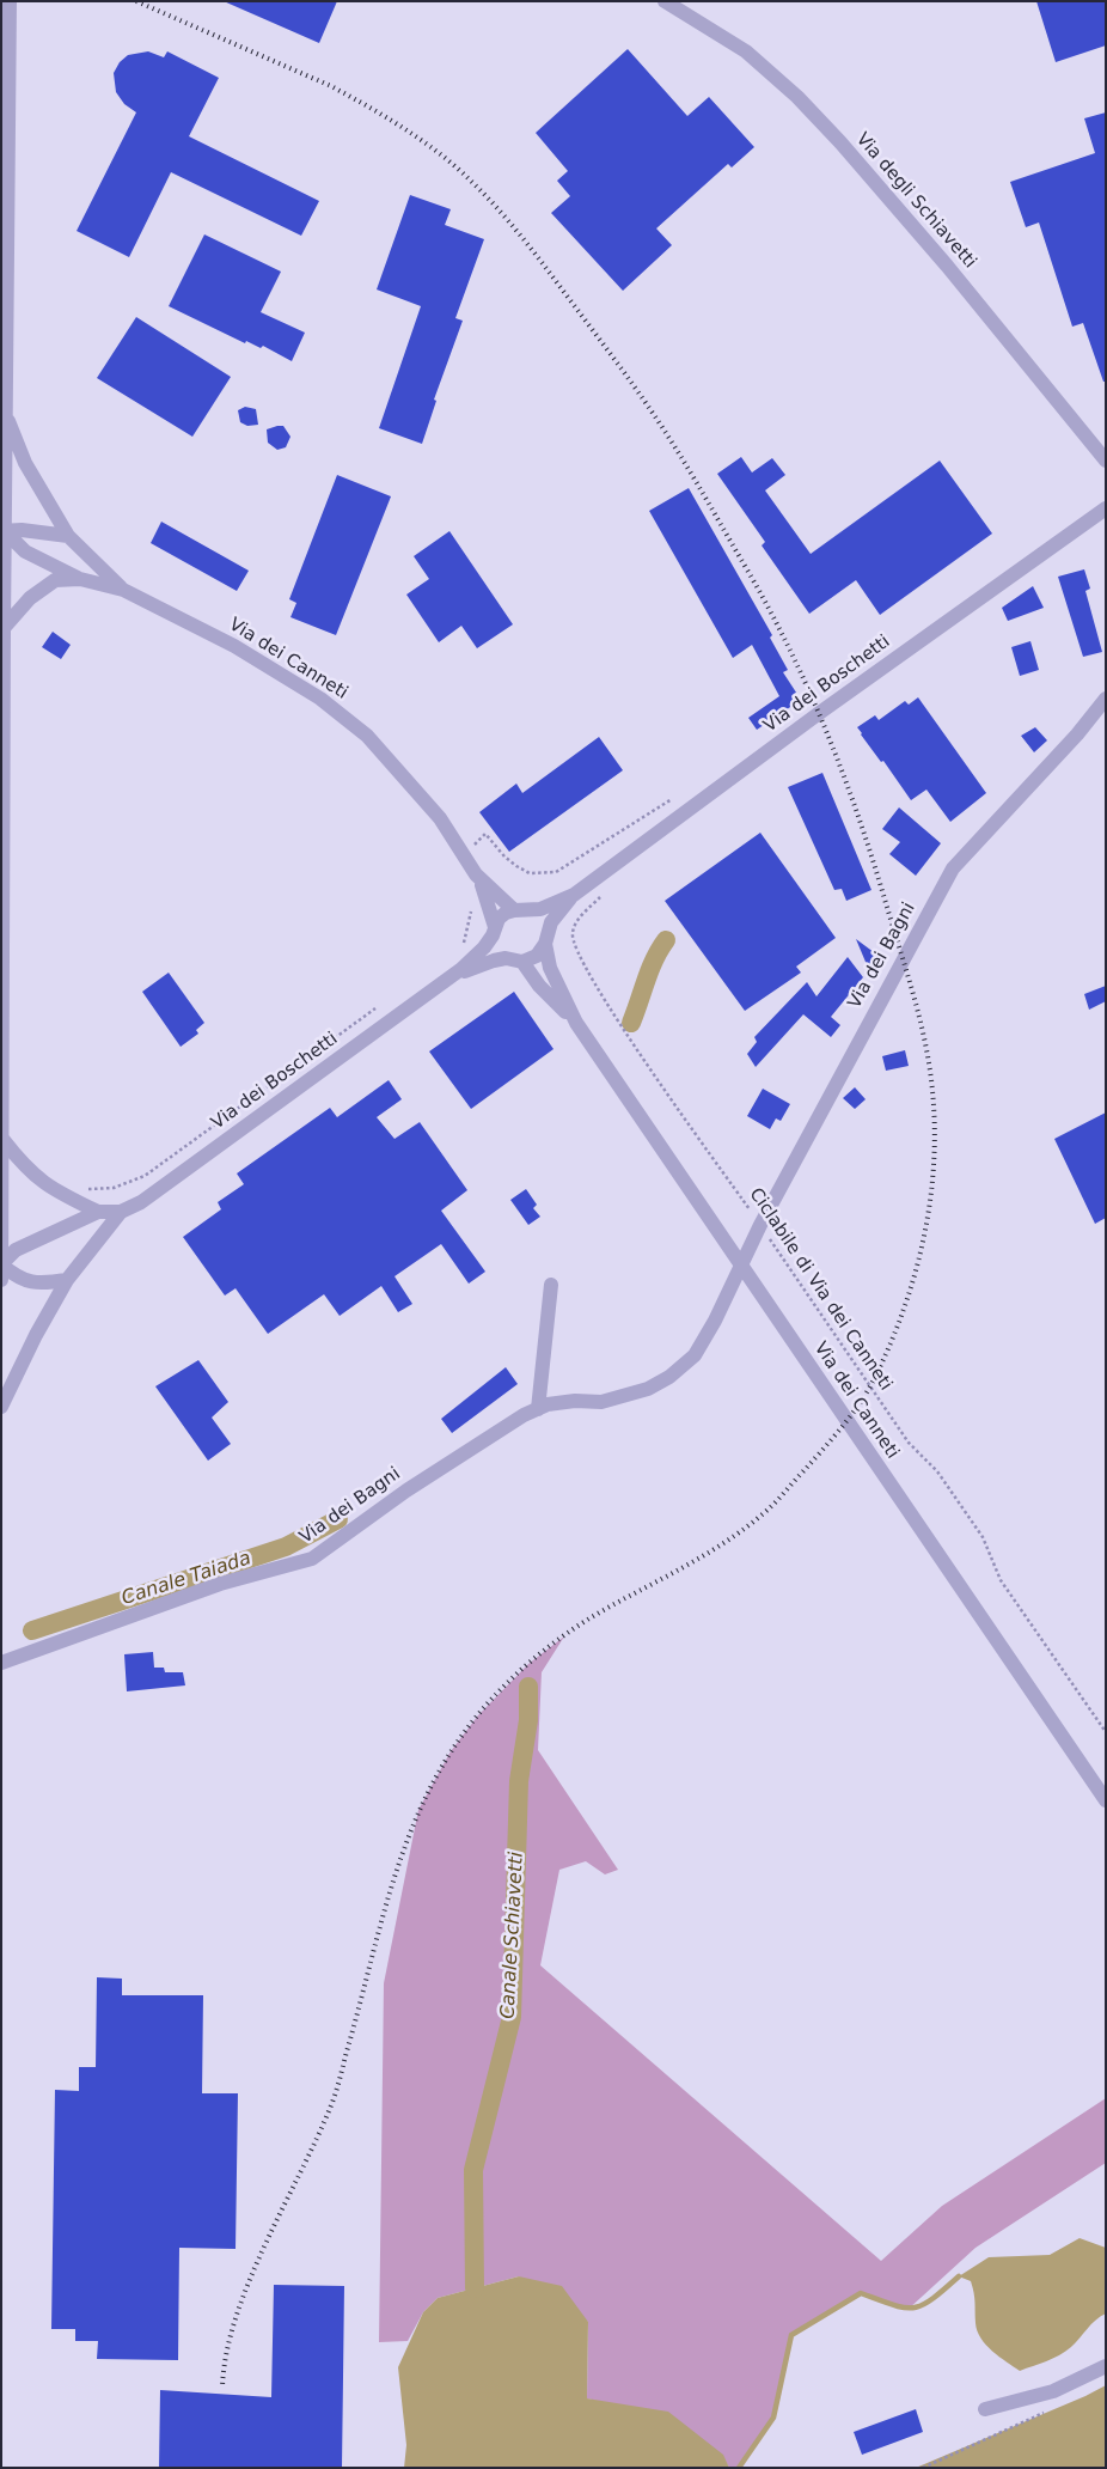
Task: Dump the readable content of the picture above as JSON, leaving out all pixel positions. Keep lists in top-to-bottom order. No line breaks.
{"streets":{"street":["Via degli Schiavetti","Via dei Canneti","Via dei Boschetti","Via dei Bagni"],"path":["Ciclabile di Via dei Canneti"]},"crossings":[["Via dei Canneti","Via dei Boschetti"],["Via dei Canneti","Via dei Bagni"],["Via dei Boschetti","Ciclabile di Via dei Canneti"],["Via dei Bagni","Ciclabile di Via dei Canneti"]],"water":["Canale Taiada","Canale Schiavetti"]}
